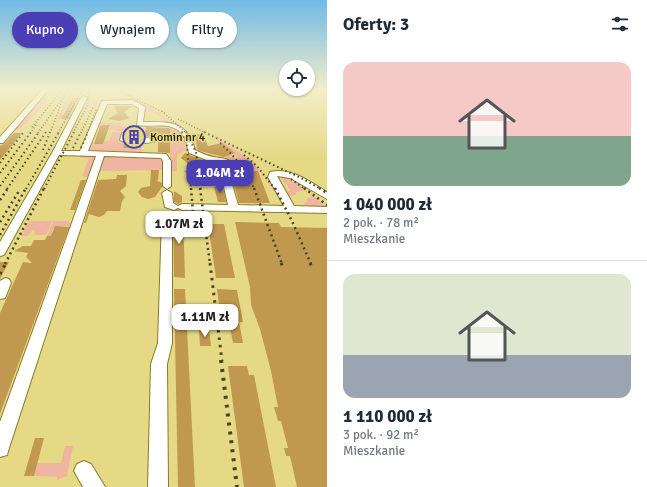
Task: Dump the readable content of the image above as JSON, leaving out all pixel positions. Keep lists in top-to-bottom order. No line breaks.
{"places":{"building":["Komin nr 4"]},"page":{"heading":"Oferty: 3","chip":["Kupno","Wynajem","Filtry"],"list":[{"name":"1 040 000 zł","note":"2 pok. · 78 m² · Mieszkanie"},{"name":"1 110 000 zł","note":"3 pok. · 92 m² · Mieszkanie"}],"price":["1.04M zł","1.07M zł","1.11M zł"]}}
